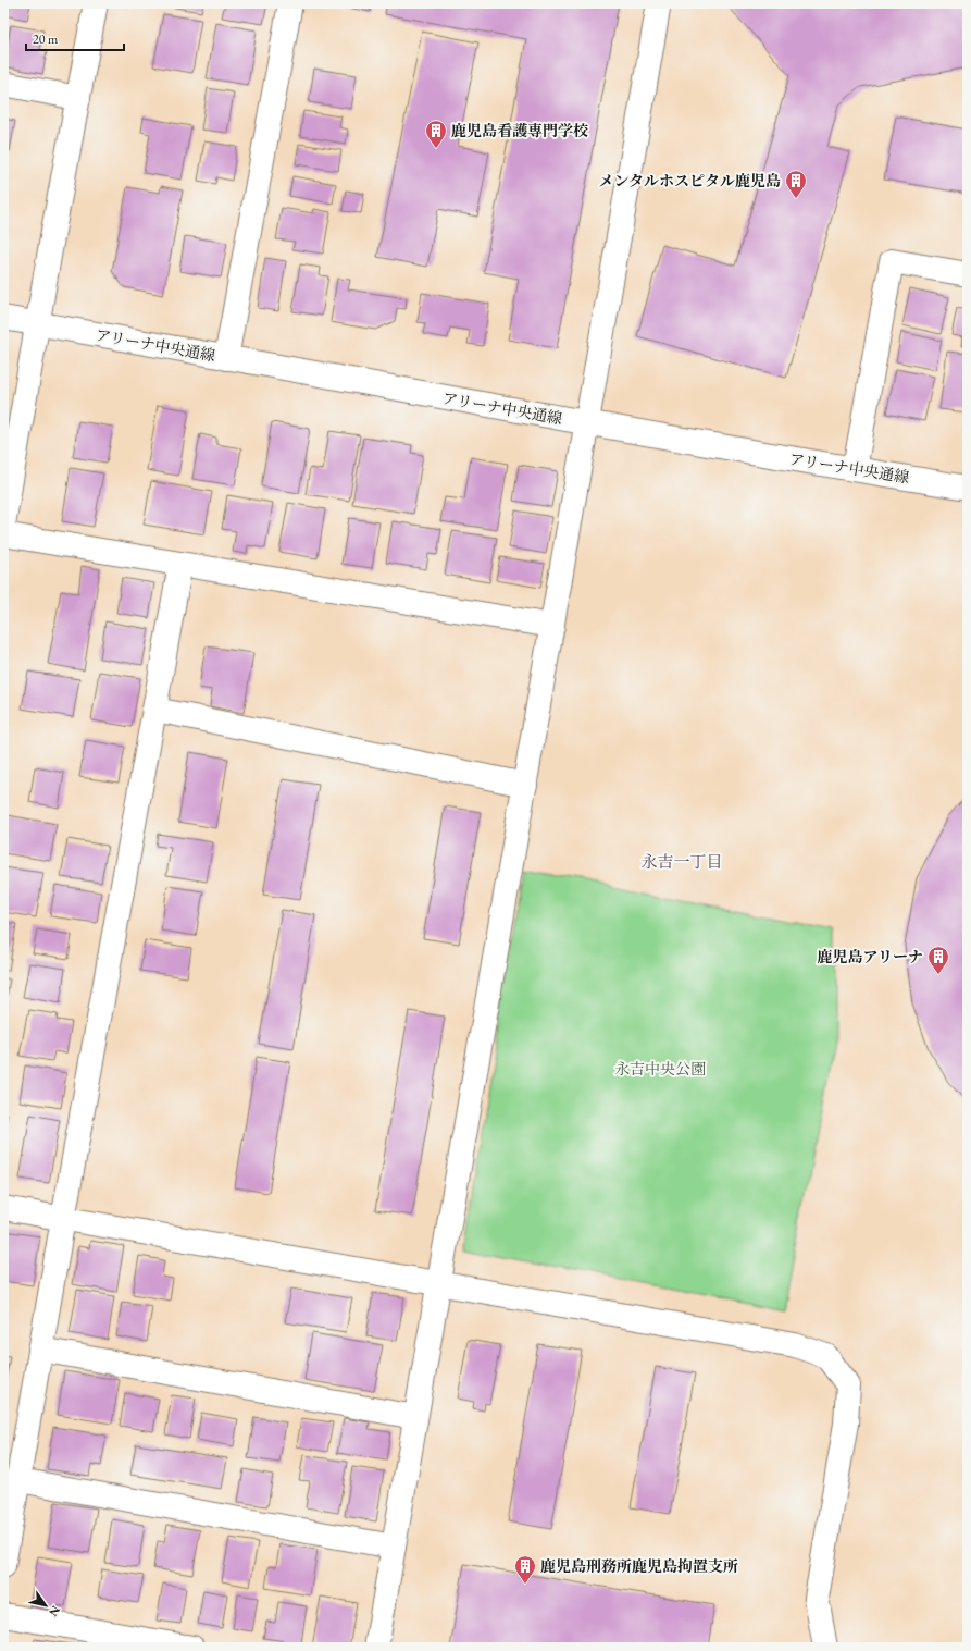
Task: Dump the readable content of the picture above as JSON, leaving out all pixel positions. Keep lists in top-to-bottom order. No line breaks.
{"streets":{"street":["アリーナ中央通線"]},"districts":["永吉一丁目"],"parks":["永吉中央公園"],"places":{"building":["鹿児島看護専門学校","メンタルホスピタル鹿児島","鹿児島アリーナ","鹿児島刑務所鹿児島拘置支所"]},"scale_bar":"20 m","north":"bottom right"}
